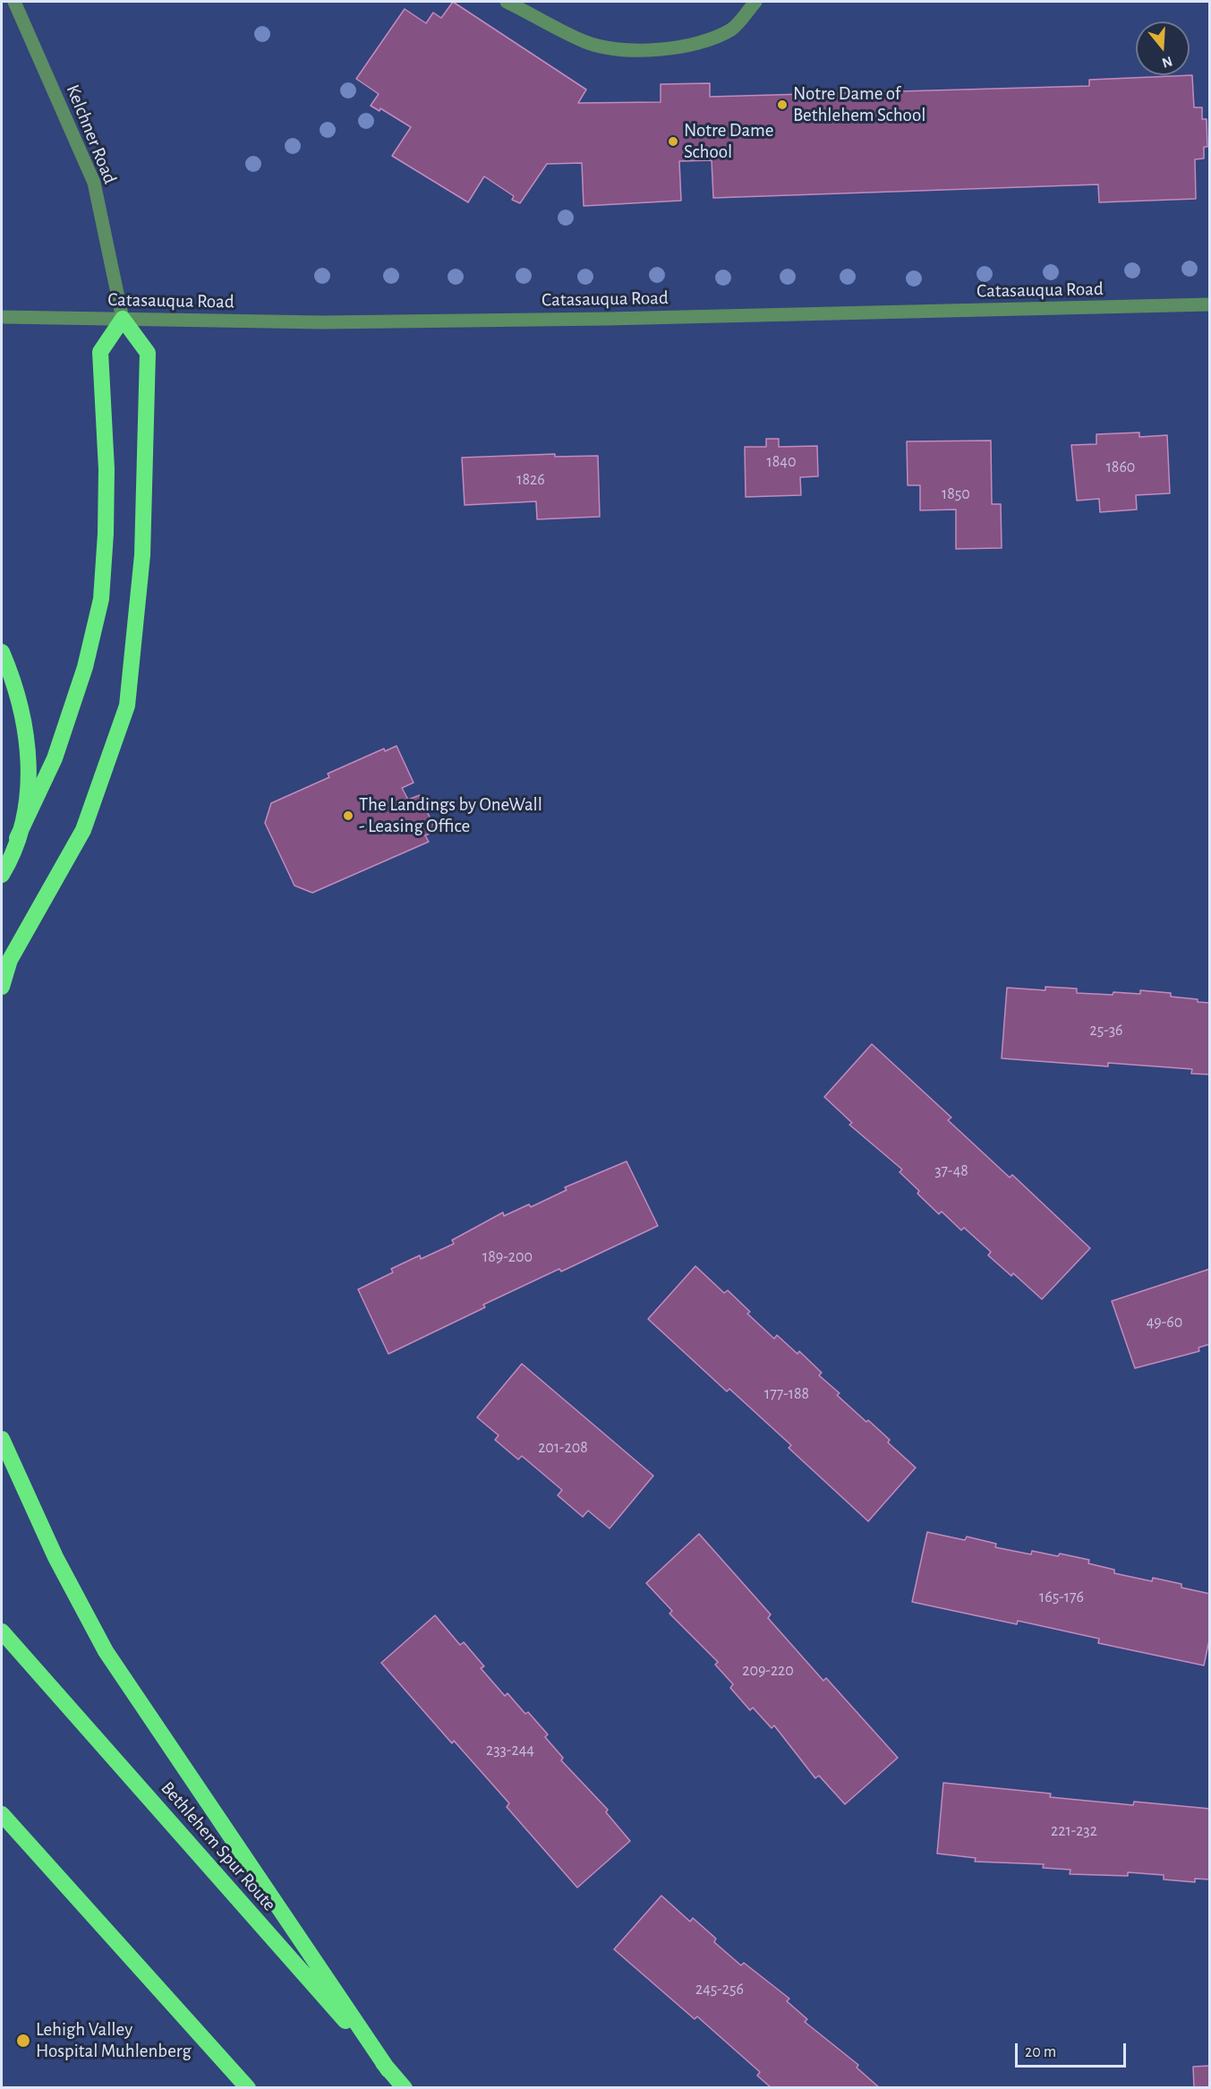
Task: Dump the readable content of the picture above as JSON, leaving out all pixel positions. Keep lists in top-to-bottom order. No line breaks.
{"streets":{"highway":["Bethlehem Spur Route"],"street":["Kelchner Road","Catasauqua Road"]},"crossings":[["Kelchner Road","Catasauqua Road"]],"places":["Notre Dame of Bethlehem School","Notre Dame School","The Landings by OneWall - Leasing Office","Lehigh Valley Hospital Muhlenberg"],"house_numbers":["1840","1860","1826","1850","25-36","37-48","189-200","49-60","177-188","201-208","165-176","209-220","233-244","221-232","245-256"],"scale_bar":"20 m","north":"bottom"}
